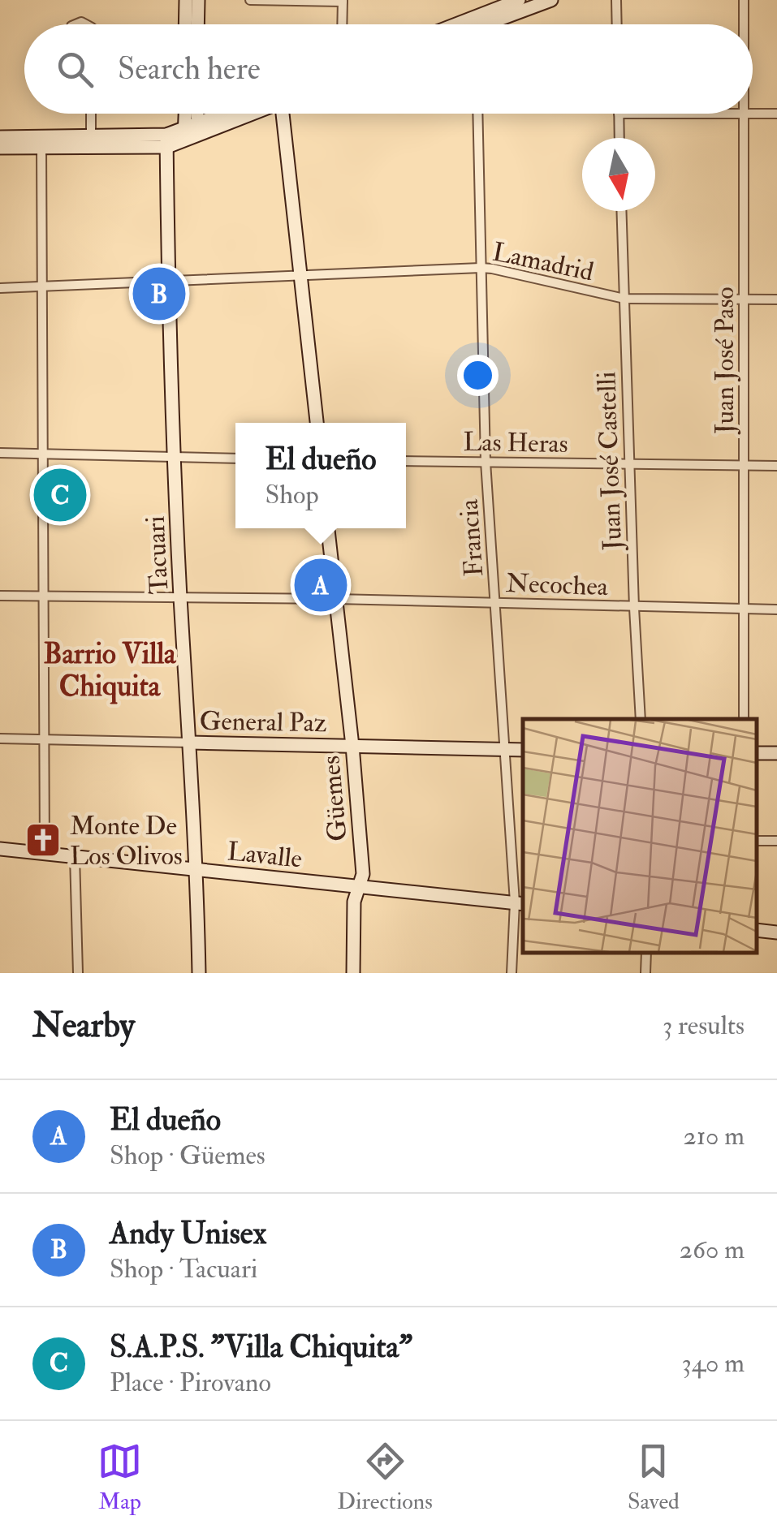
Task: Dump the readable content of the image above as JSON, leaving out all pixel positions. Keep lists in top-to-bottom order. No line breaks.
{"streets":{"street":["Lamadrid","Juan José Paso","Las Heras","Juan José Castelli","Francia","Tacuari","Necochea","General Paz","Güemes","Lavalle"]},"crossings":[["Lamadrid","Juan José Paso"],["Lamadrid","Juan José Castelli"],["Lamadrid","Francia"],["Lamadrid","Tacuari"],["Juan José Paso","Las Heras"],["Juan José Paso","Necochea"],["Las Heras","Juan José Castelli"],["Las Heras","Francia"],["Juan José Castelli","Necochea"],["Francia","Necochea"],["Francia","General Paz"],["Francia","Lavalle"],["Tacuari","Necochea"],["Tacuari","General Paz"],["Tacuari","Lavalle"],["Necochea","Güemes"],["General Paz","Güemes"],["Güemes","Lavalle"]],"districts":["Barrio Villa Chiquita"],"places":{"church":["Monte De Los Olivos"]},"north":"bottom","page":{"search":"Search here","pins":["B","C","A"],"popup":["El dueño","Shop"],"heading":["Nearby","3 results"],"list":[{"mark":"A","name":"El dueño","note":"Shop · Güemes","value":"210 m"},{"mark":"B","name":"Andy Unisex","note":"Shop · Tacuari","value":"260 m"},{"mark":"C","name":"S.A.P.S. \"Villa Chiquita\"","note":"Place · Pirovano","value":"340 m"}],"nav":["Map","Directions","Saved"]}}
